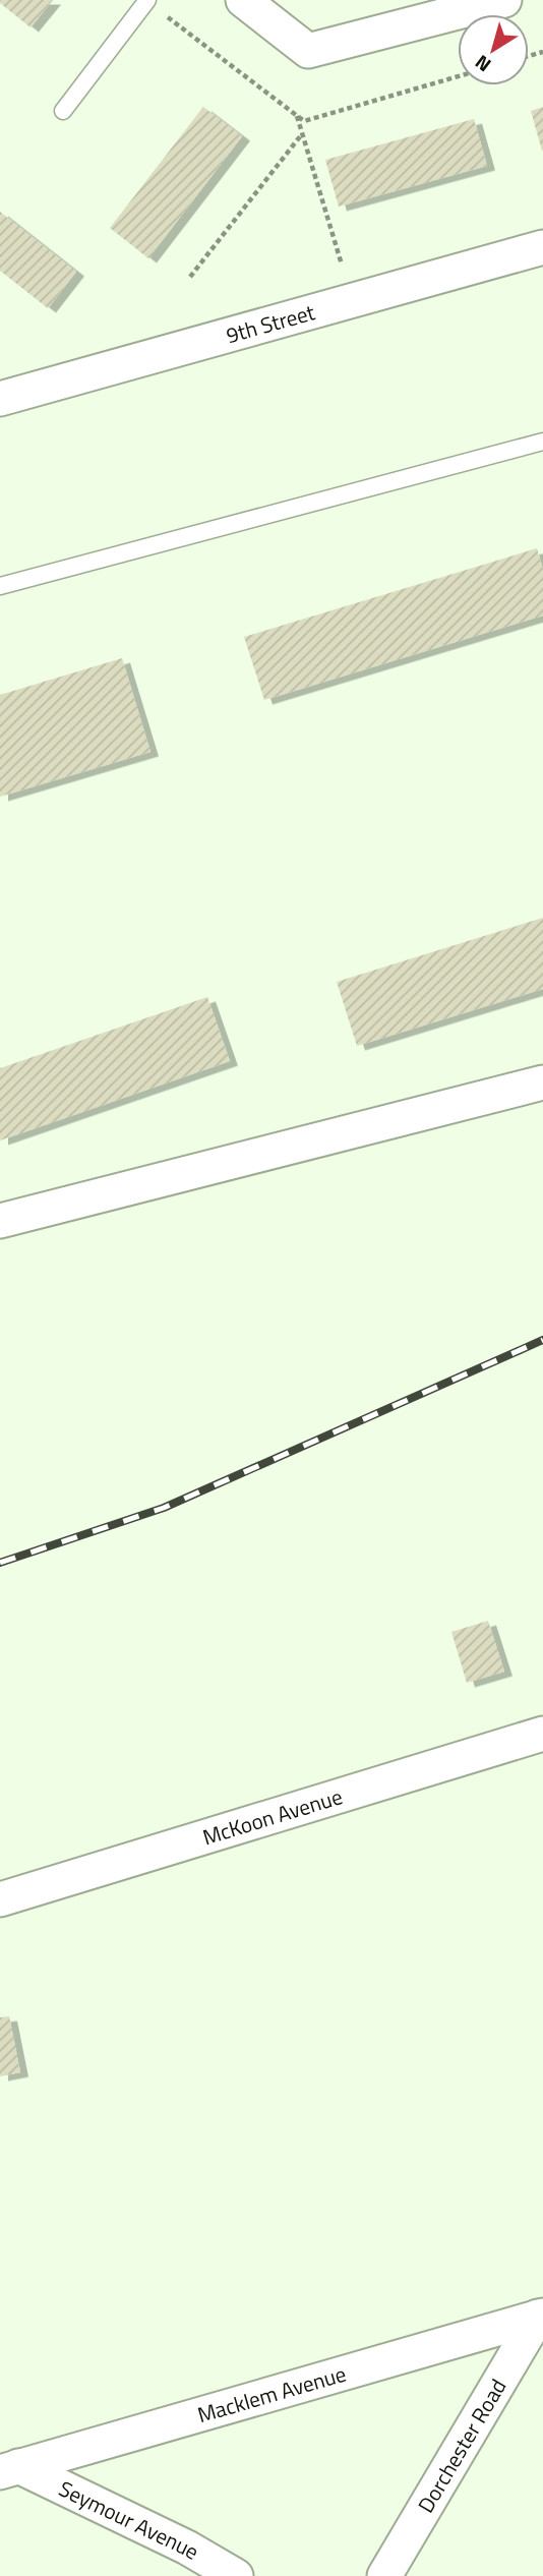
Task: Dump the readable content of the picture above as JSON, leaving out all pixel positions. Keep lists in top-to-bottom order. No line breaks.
{"streets":{"street":["9th Street","McKoon Avenue","Macklem Avenue","Dorchester Road","Seymour Avenue"]},"crossings":[["Macklem Avenue","Dorchester Road"],["Macklem Avenue","Seymour Avenue"]],"north":"bottom left"}
